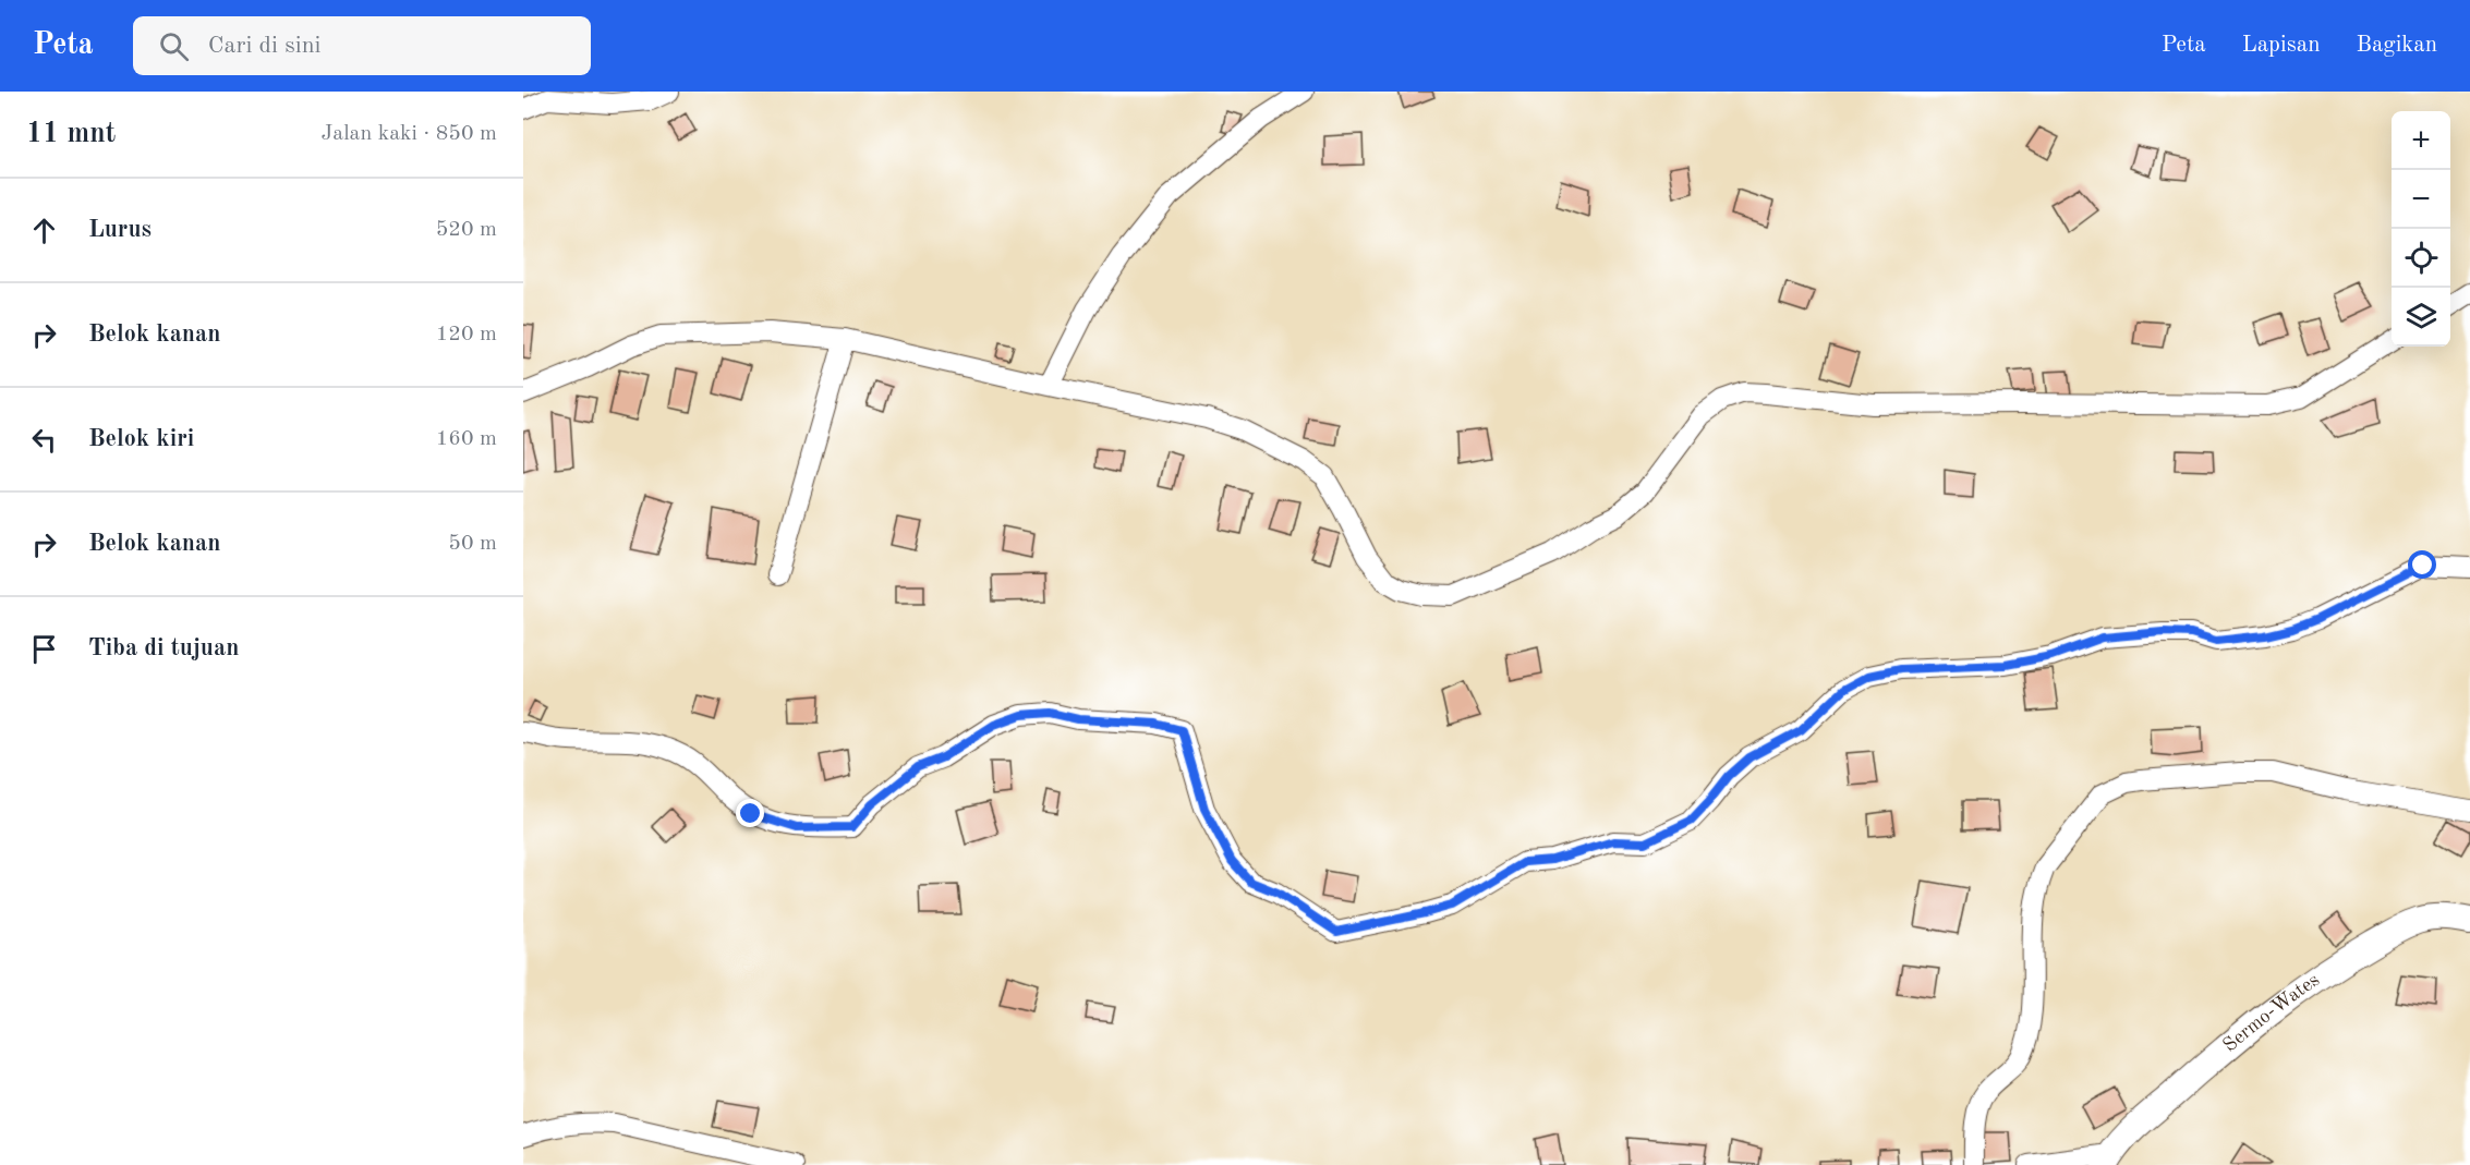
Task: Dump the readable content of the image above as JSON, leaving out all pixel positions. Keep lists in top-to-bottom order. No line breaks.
{"streets":{"main road":["Sermo-Wates"]},"page":{"header":"Peta","search":"Cari di sini","nav":["Peta","Lapisan","Bagikan"],"heading":["11 mnt","Jalan kaki · 850 m"],"map_buttons":["+","−"],"list":[["Lurus","520 m"],["Belok kanan","120 m"],["Belok kiri","160 m"],["Belok kanan","50 m"],"Tiba di tujuan"]}}
